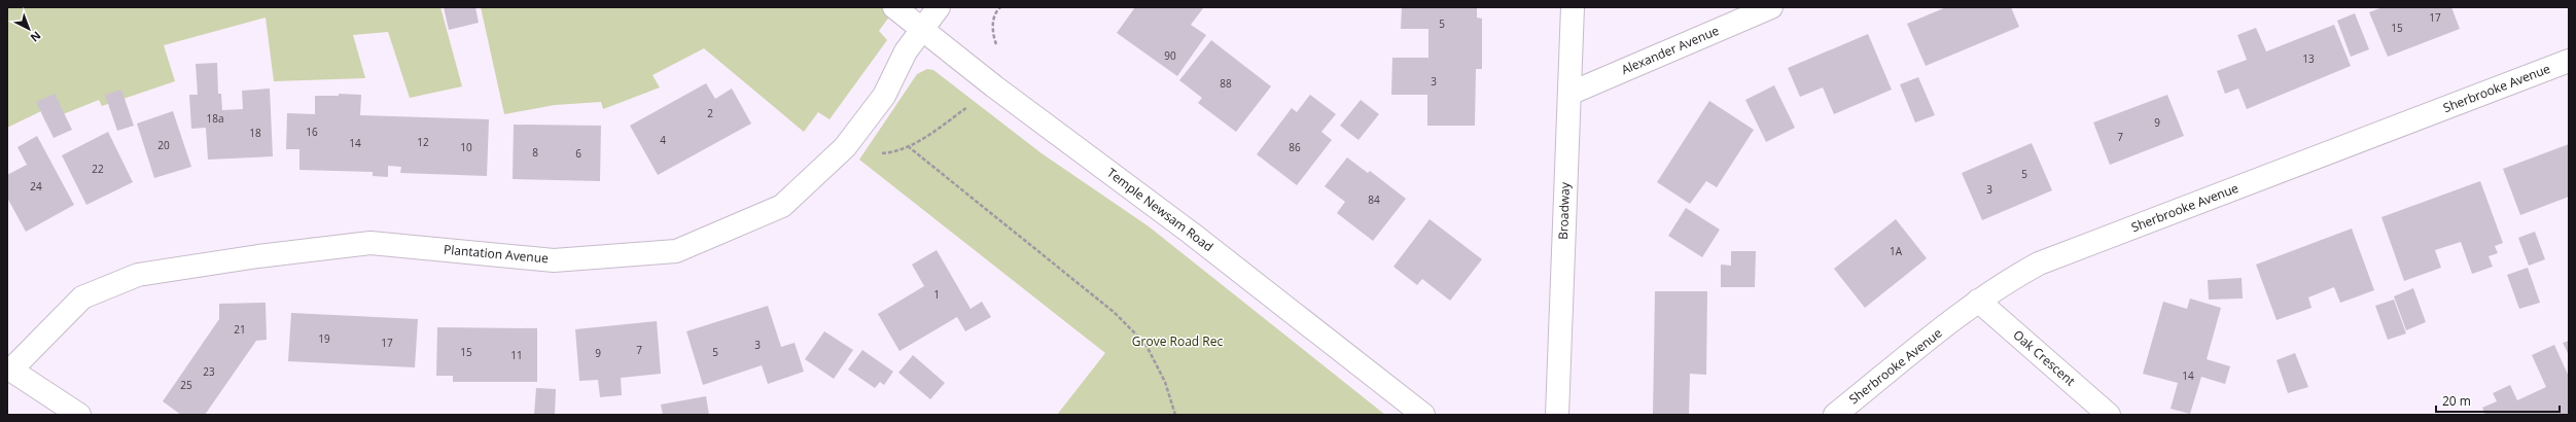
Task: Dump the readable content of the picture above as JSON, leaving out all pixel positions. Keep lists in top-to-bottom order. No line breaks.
{"streets":{"street":["Alexander Avenue","Sherbrooke Avenue","Temple Newsam Road","Broadway","Plantation Avenue","Oak Crescent"]},"crossings":[["Alexander Avenue","Broadway"],["Sherbrooke Avenue","Oak Crescent"],["Temple Newsam Road","Plantation Avenue"]],"parks":["Grove Road Rec"],"house_numbers":["17","5","15","90","13","3","88","2","18a","9","16","18","7","4","12","14","20","10","86","8","6","22","5","24","3","84","1A","1","21","19","17","3","7","15","5","9","11","23","14","25"],"scale_bar":"20 m","north":"bottom right"}
